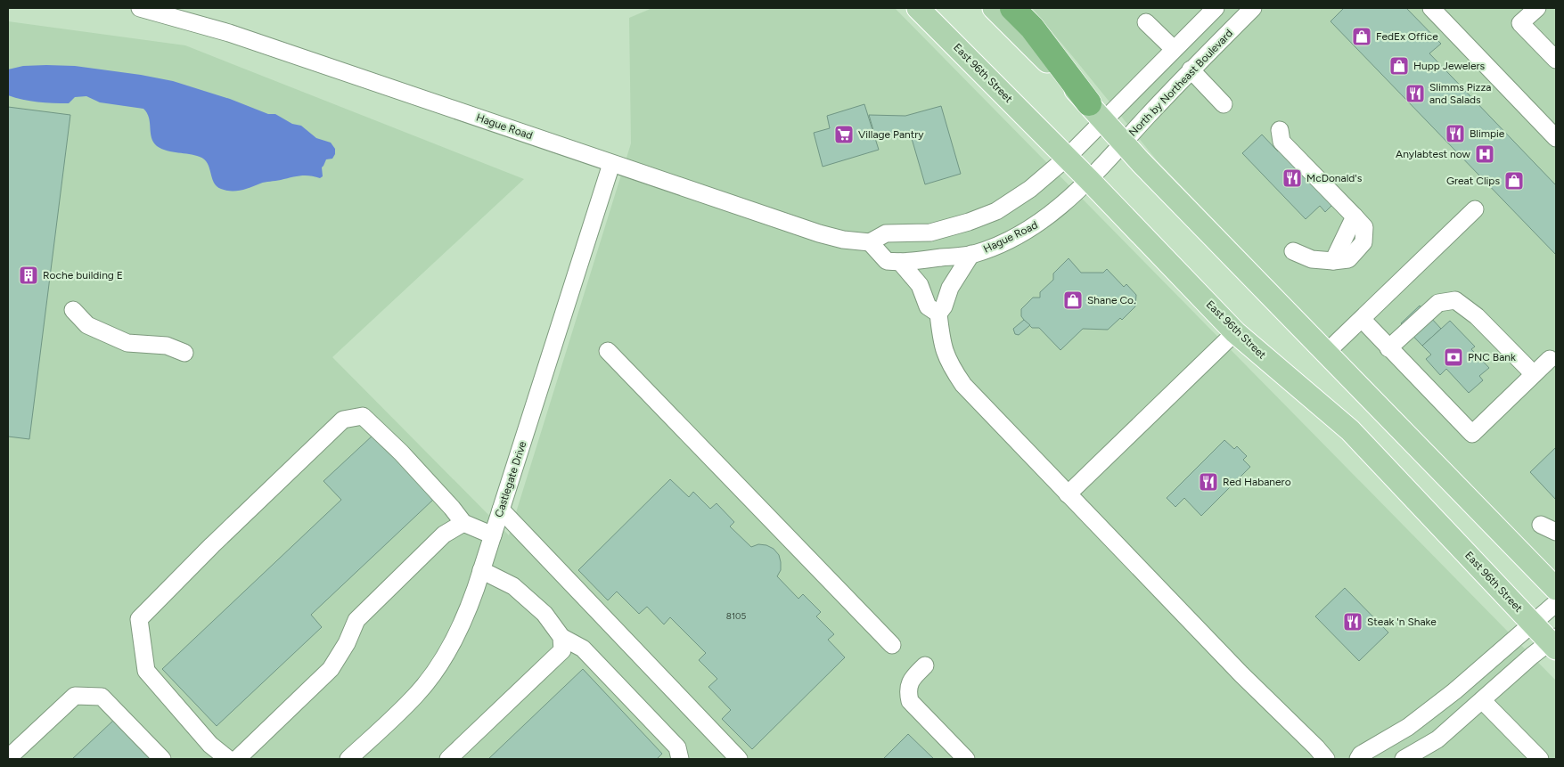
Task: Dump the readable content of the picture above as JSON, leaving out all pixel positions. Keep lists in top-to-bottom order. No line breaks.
{"streets":{"main road":["East 96th Street"],"street":["North by Northeast Boulevard","Hague Road","Castlegate Drive"]},"crossings":[["East 96th Street","Hague Road"],["North by Northeast Boulevard","Hague Road"],["Hague Road","Castlegate Drive"]],"places":{"shop":["FedEx Office","Hupp Jewelers","Great Clips","Shane Co."],"restaurant":["Slimms Pizza and Salads","Blimpie","McDonald's","Red Habanero","Steak 'n Shake"],"supermarket":["Village Pantry"],"hospital":["Anylabtest now"],"building":["Roche building E"],"bank":["PNC Bank"]},"house_numbers":["8105"]}
